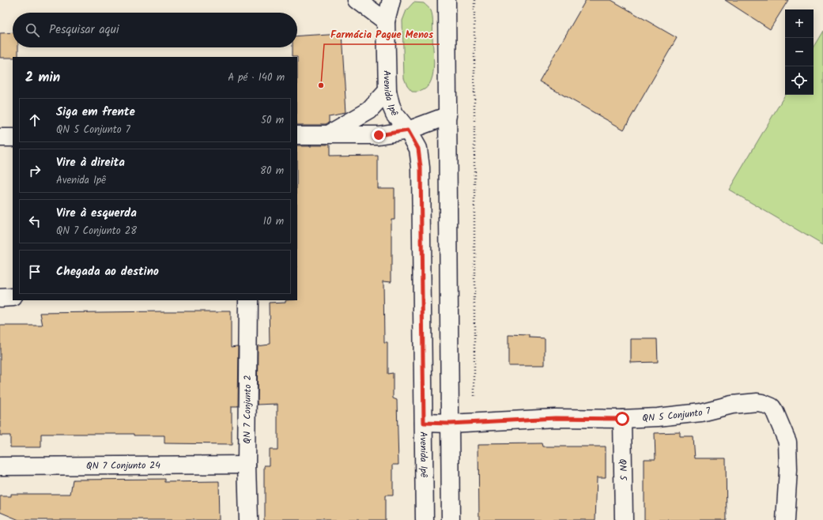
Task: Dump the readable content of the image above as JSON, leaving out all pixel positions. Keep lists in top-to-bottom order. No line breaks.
{"streets":{"street":["Avenida Ipê","QN 7 Conjunto 2","QN 5 Conjunto 7","QN 7 Conjunto 24","QN 5"]},"crossings":[["Avenida Ipê","QN 5 Conjunto 7"],["QN 7 Conjunto 2","QN 7 Conjunto 24"],["QN 5 Conjunto 7","QN 5"]],"places":["Farmácia Pague Menos"],"page":{"map_buttons":["+","−"],"search":"Pesquisar aqui","heading":["2 min","A pé · 140 m"],"list":[["Siga em frente","QN 5 Conjunto 7","50 m"],["Vire à direita","Avenida Ipê","80 m"],["Vire à esquerda","QN 7 Conjunto 28","10 m"],"Chegada ao destino"]}}
